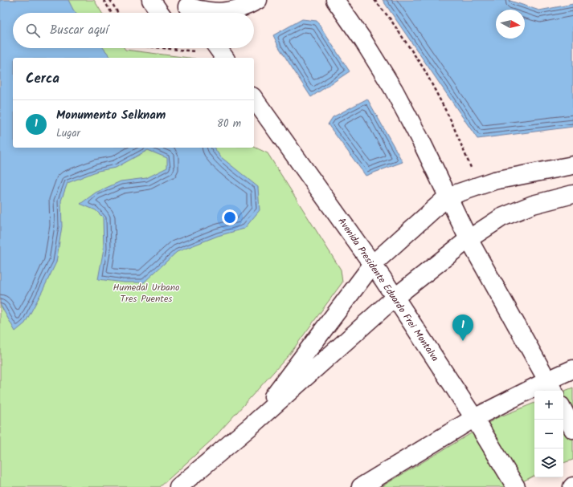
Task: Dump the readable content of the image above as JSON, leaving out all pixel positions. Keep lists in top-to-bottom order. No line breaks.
{"streets":{"main road":["Avenida Presidente Eduardo Frei Montalva"]},"parks":["Humedal Urbano Tres Puentes"],"north":"right","page":{"search":"Buscar aquí","heading":"Cerca","list":[{"mark":"1","name":"Monumento Selknam","note":"Lugar","value":"80 m"}],"pins":"1","map_buttons":["+","−"]}}
